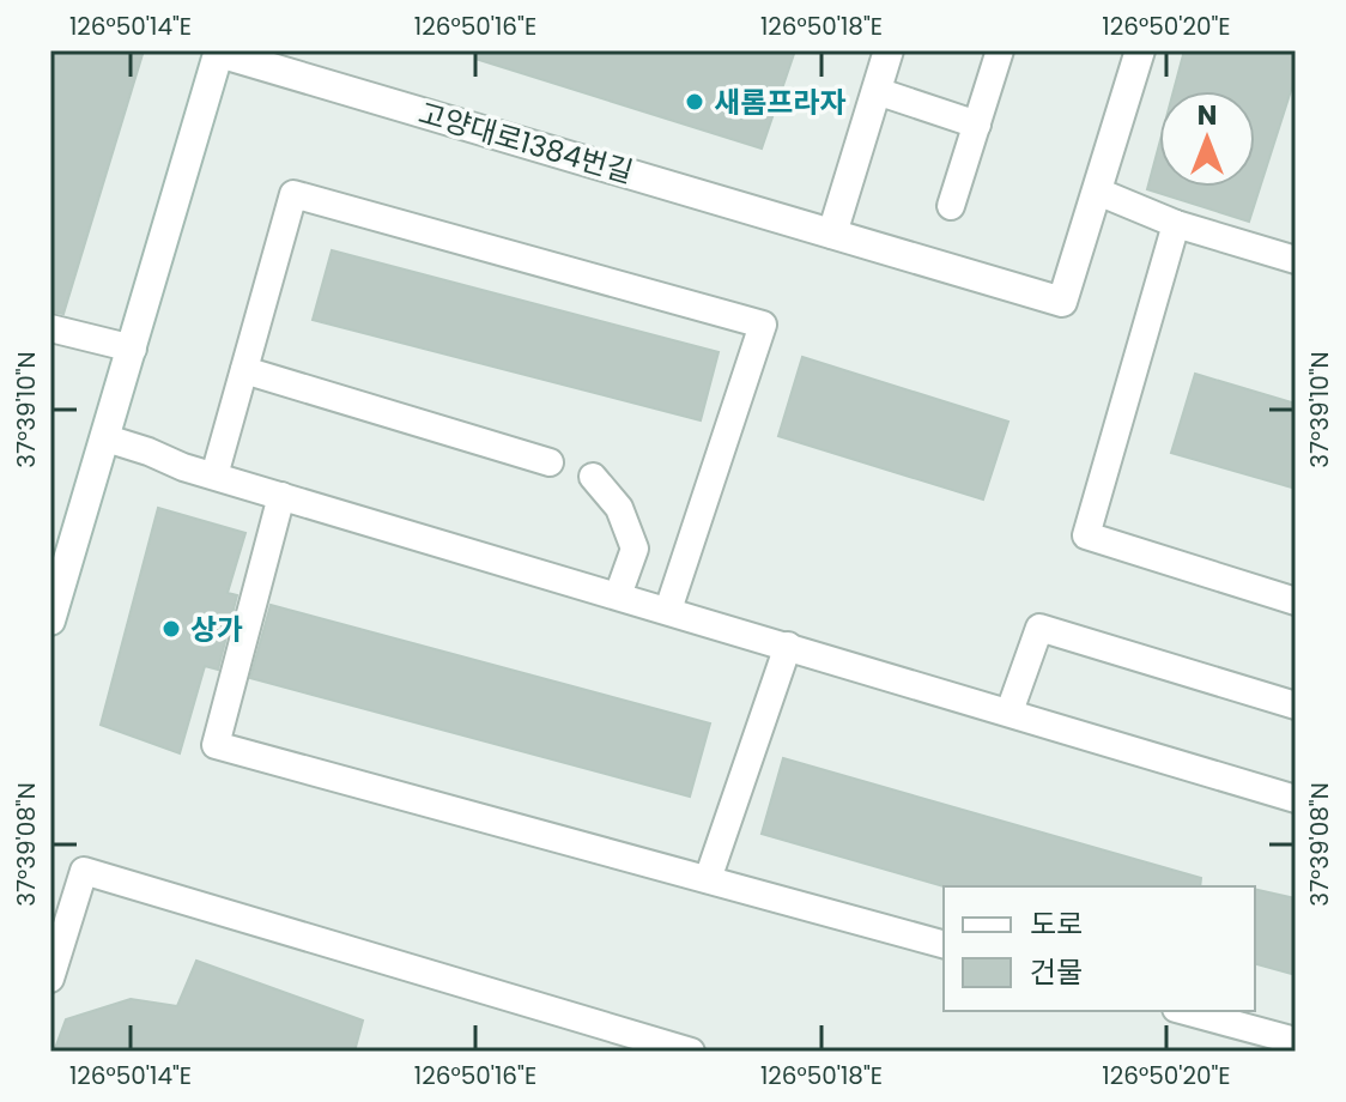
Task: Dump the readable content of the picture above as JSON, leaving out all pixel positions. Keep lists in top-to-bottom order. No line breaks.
{"streets":{"street":["고양대로1384번길"]},"places":["새롬프라자","상가"],"legend":["도로","건물"],"north":"top","coordinates":["126°50'14\"E","126°50'16\"E","126°50'18\"E","126°50'20\"E","37°39'10\"N","37°39'08\"N"]}
